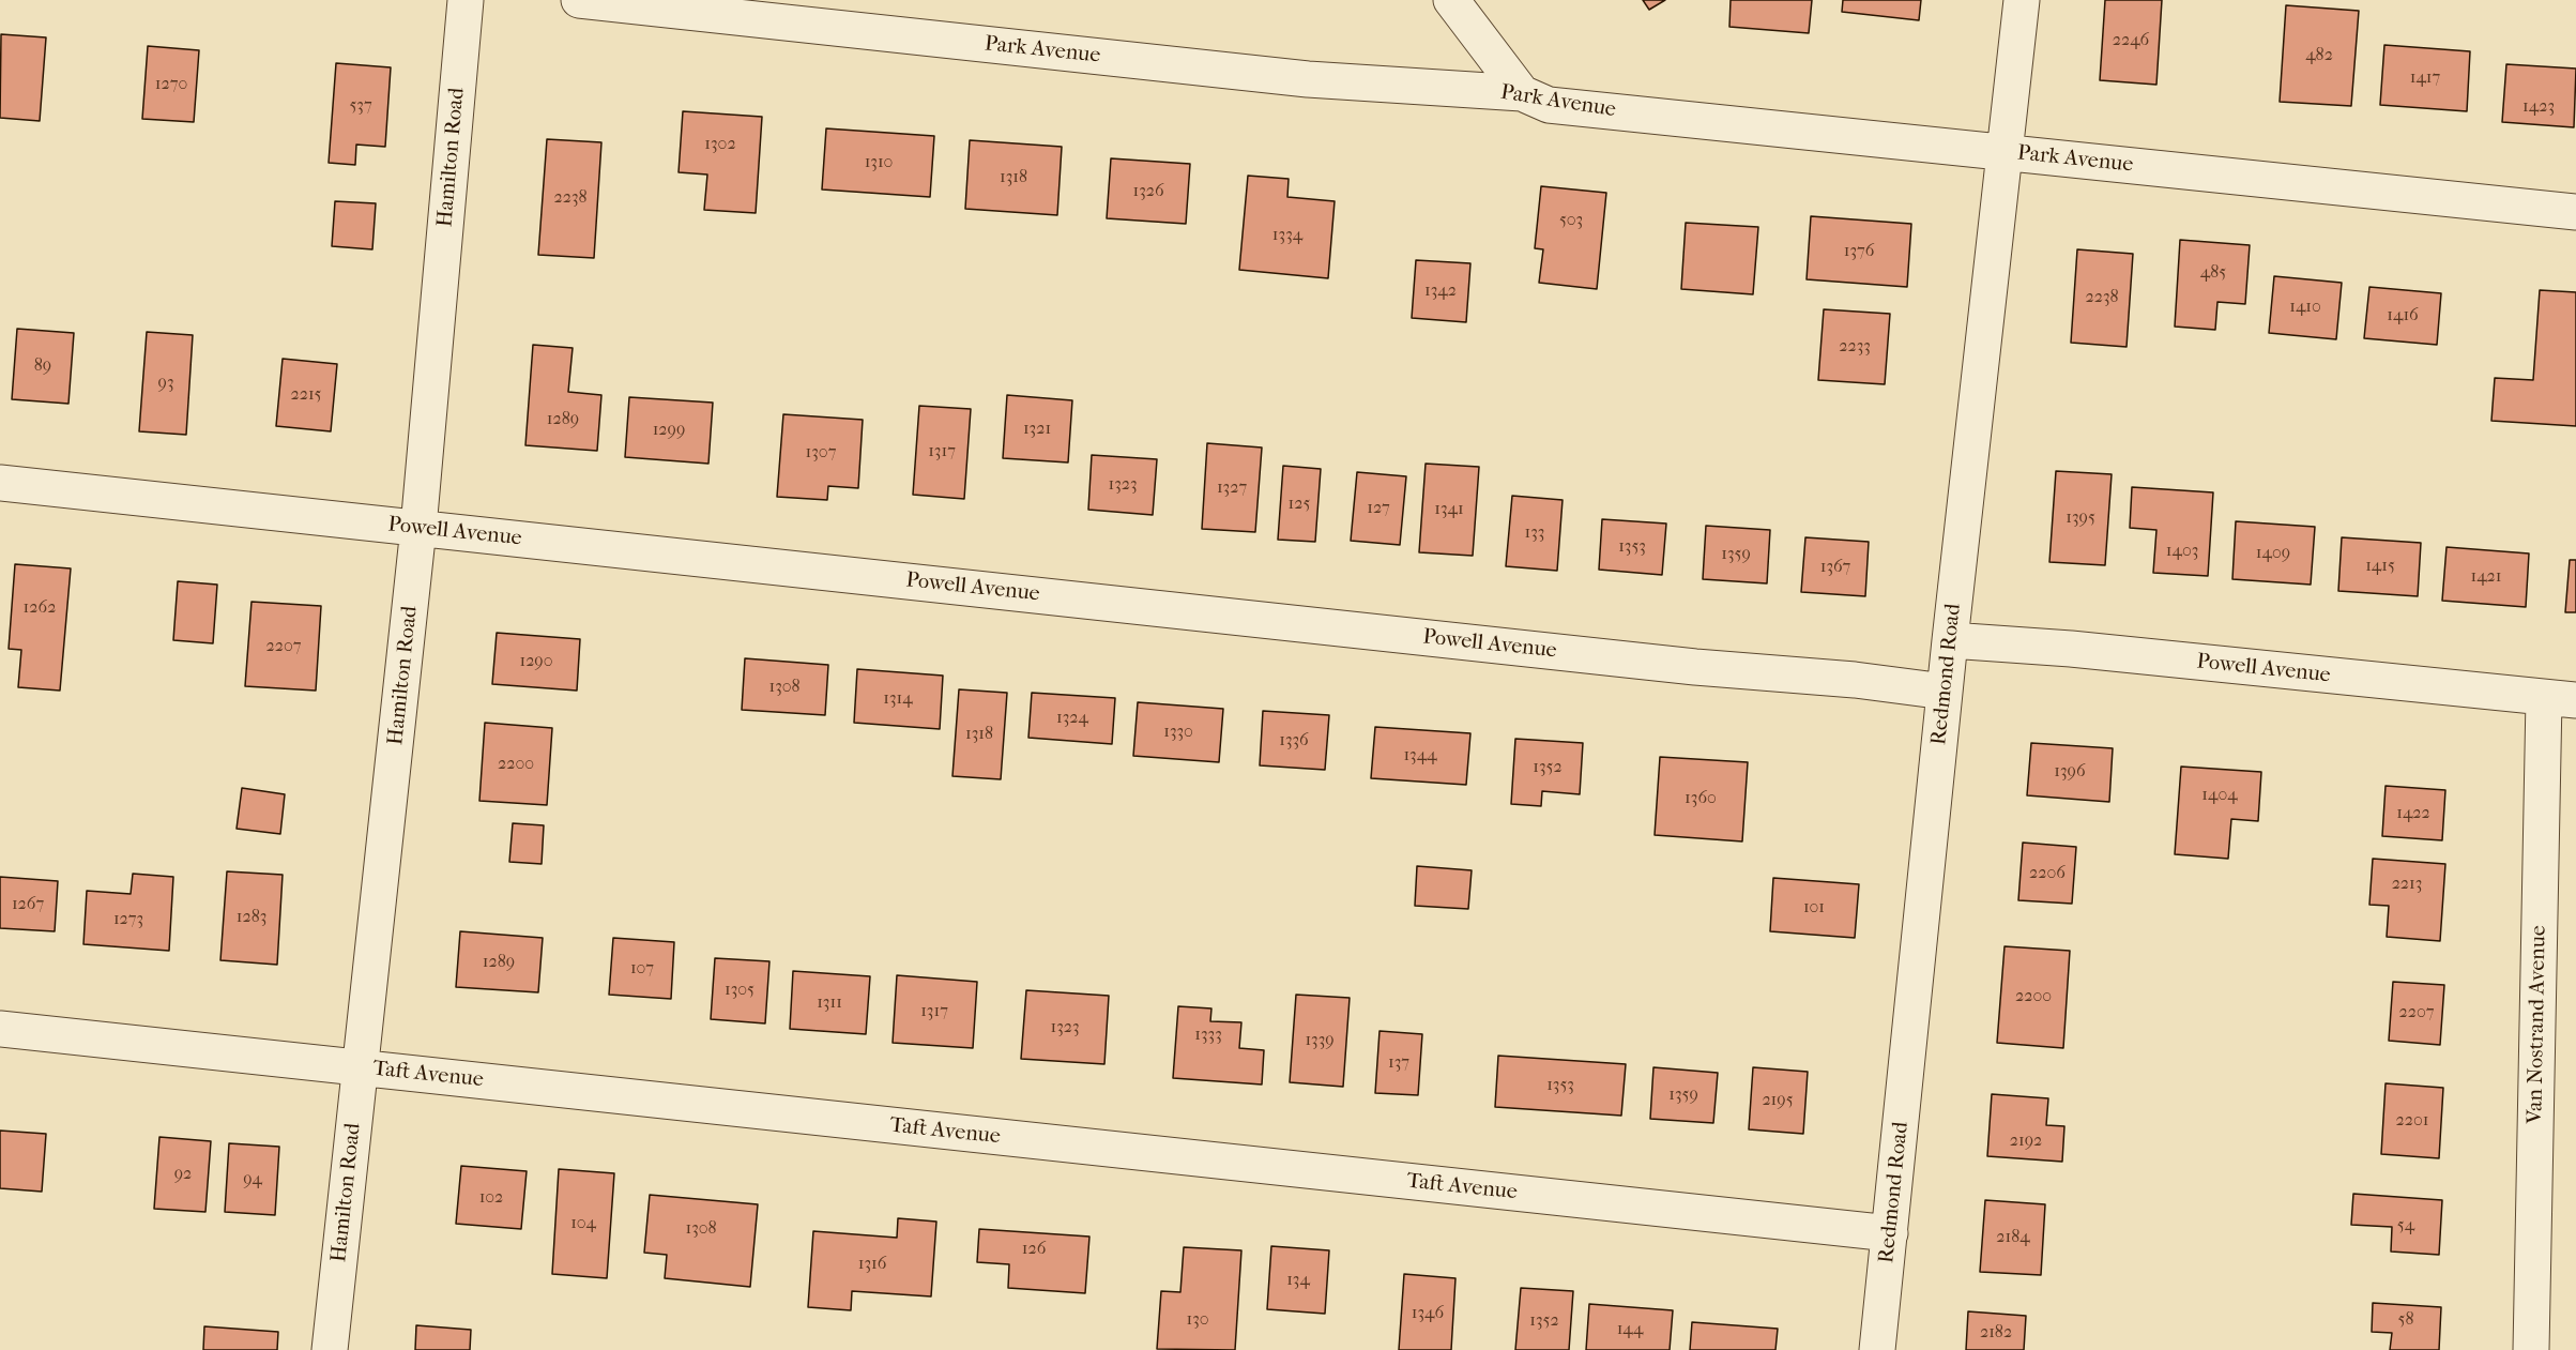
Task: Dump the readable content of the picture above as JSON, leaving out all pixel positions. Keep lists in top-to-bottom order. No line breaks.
{"streets":{"street":["Park Avenue","Hamilton Road","Powell Avenue","Redmond Road","Van Nostrand Avenue","Taft Avenue"]},"crossings":[["Park Avenue","Redmond Road"],["Hamilton Road","Powell Avenue"],["Hamilton Road","Taft Avenue"],["Powell Avenue","Redmond Road"],["Powell Avenue","Van Nostrand Avenue"],["Redmond Road","Taft Avenue"]],"house_numbers":["2246","482","1417","1270","537","1423","1302","1310","1318","1326","2238","503","1334","1376","485","1342","2238","1410","1416","2233","89","93","2215","1289","1321","1299","1317","1307","1323","1327","125","127","1341","1395","133","1353","1403","1409","1359","1415","1367","1421","1262","2207","1290","1308","1314","1324","1330","1318","1336","1344","2200","1352","1396","1404","1360","1422","2206","2213","1267","101","1283","1273","1289","107","1305","2200","1311","1317","2207","1323","1333","1339","137","1353","1359","2195","2201","2192","92","94","102","104","54","1308","2184","126","1316","134","1346","130","58","1352","144","2182"]}
